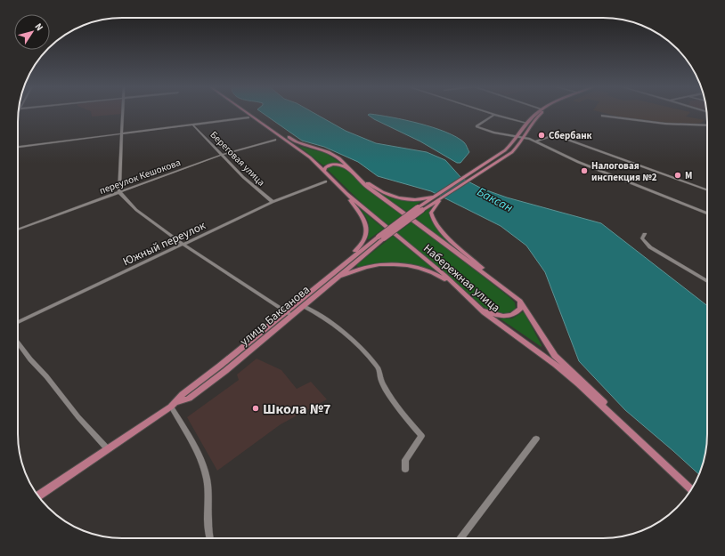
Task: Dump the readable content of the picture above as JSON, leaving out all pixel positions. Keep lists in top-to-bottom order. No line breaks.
{"streets":{"main road":["Набережная улица","улица Баксанова"],"street":["Береговая улица","переулок Кешокова","Южный переулок"]},"crossings":[["Береговая улица","переулок Кешокова"],["Береговая улица","Южный переулок"]],"water":["Баксан"],"places":["Сбербанк","Налоговая инспекция №2","М","Школа №7"],"north":"top right"}
